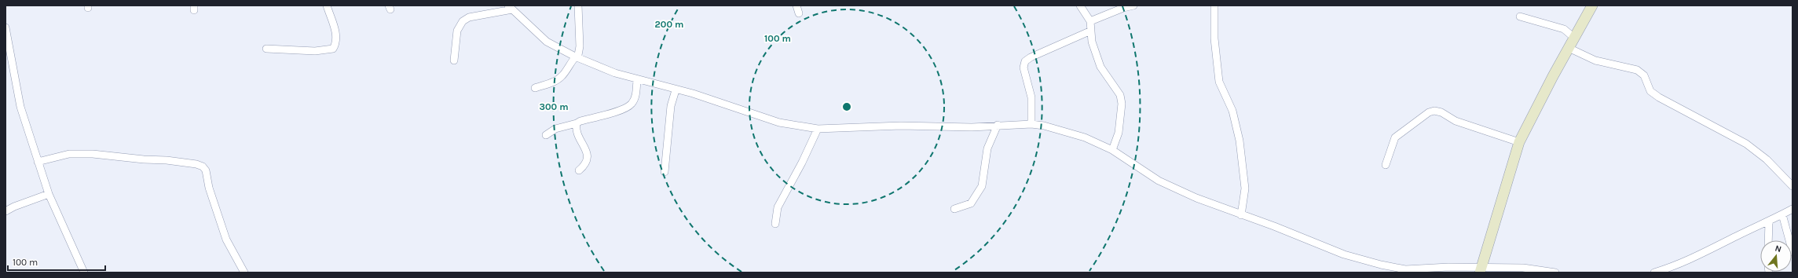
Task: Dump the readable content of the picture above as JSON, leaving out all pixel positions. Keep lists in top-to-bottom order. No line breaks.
{"scale_bar":"100 m","north":"top","rings":["200 m","100 m","300 m"]}
